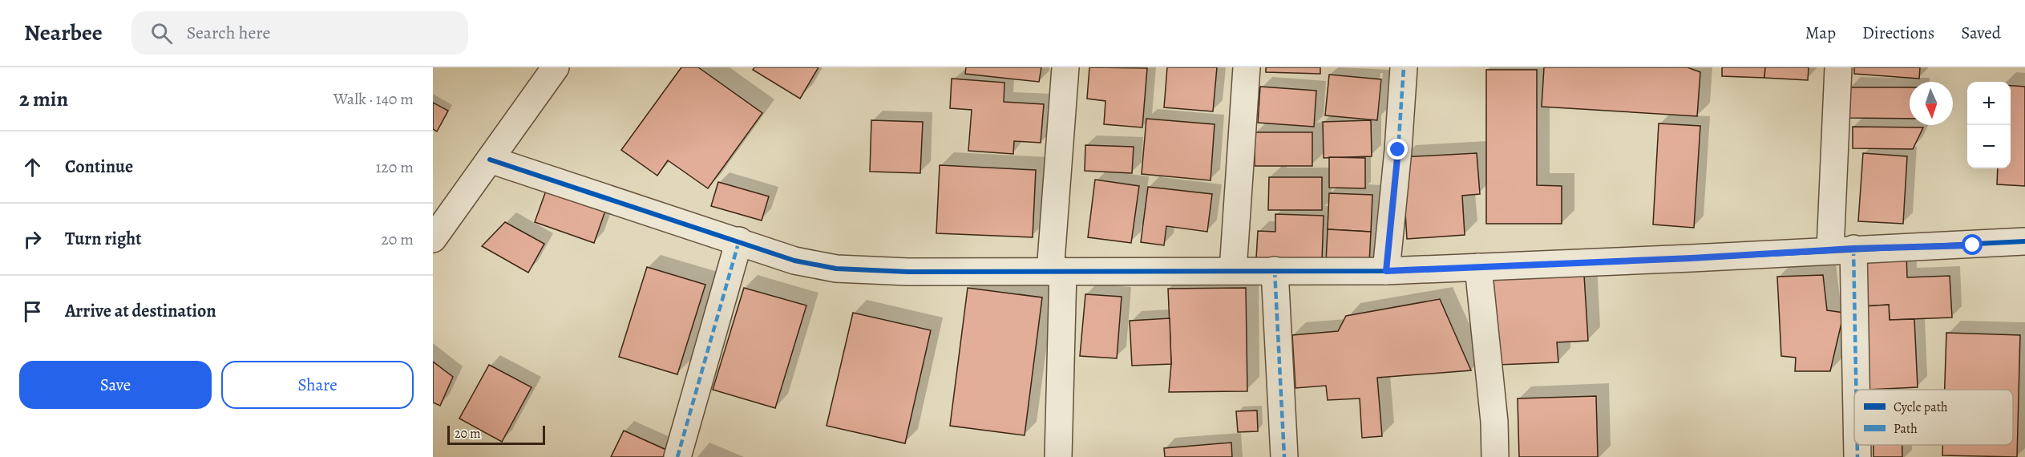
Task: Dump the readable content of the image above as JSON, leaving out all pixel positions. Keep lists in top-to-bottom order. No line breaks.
{"legend":["Cycle path","Path"],"scale_bar":"20 m","north":"bottom","page":{"header":"Nearbee","search":"Search here","nav":["Map","Directions","Saved"],"heading":["2 min","Walk · 140 m"],"map_buttons":["+","−"],"list":[["Continue","120 m"],["Turn right","20 m"],"Arrive at destination"],"buttons":["Save","Share"],"scale":"20 m"}}
